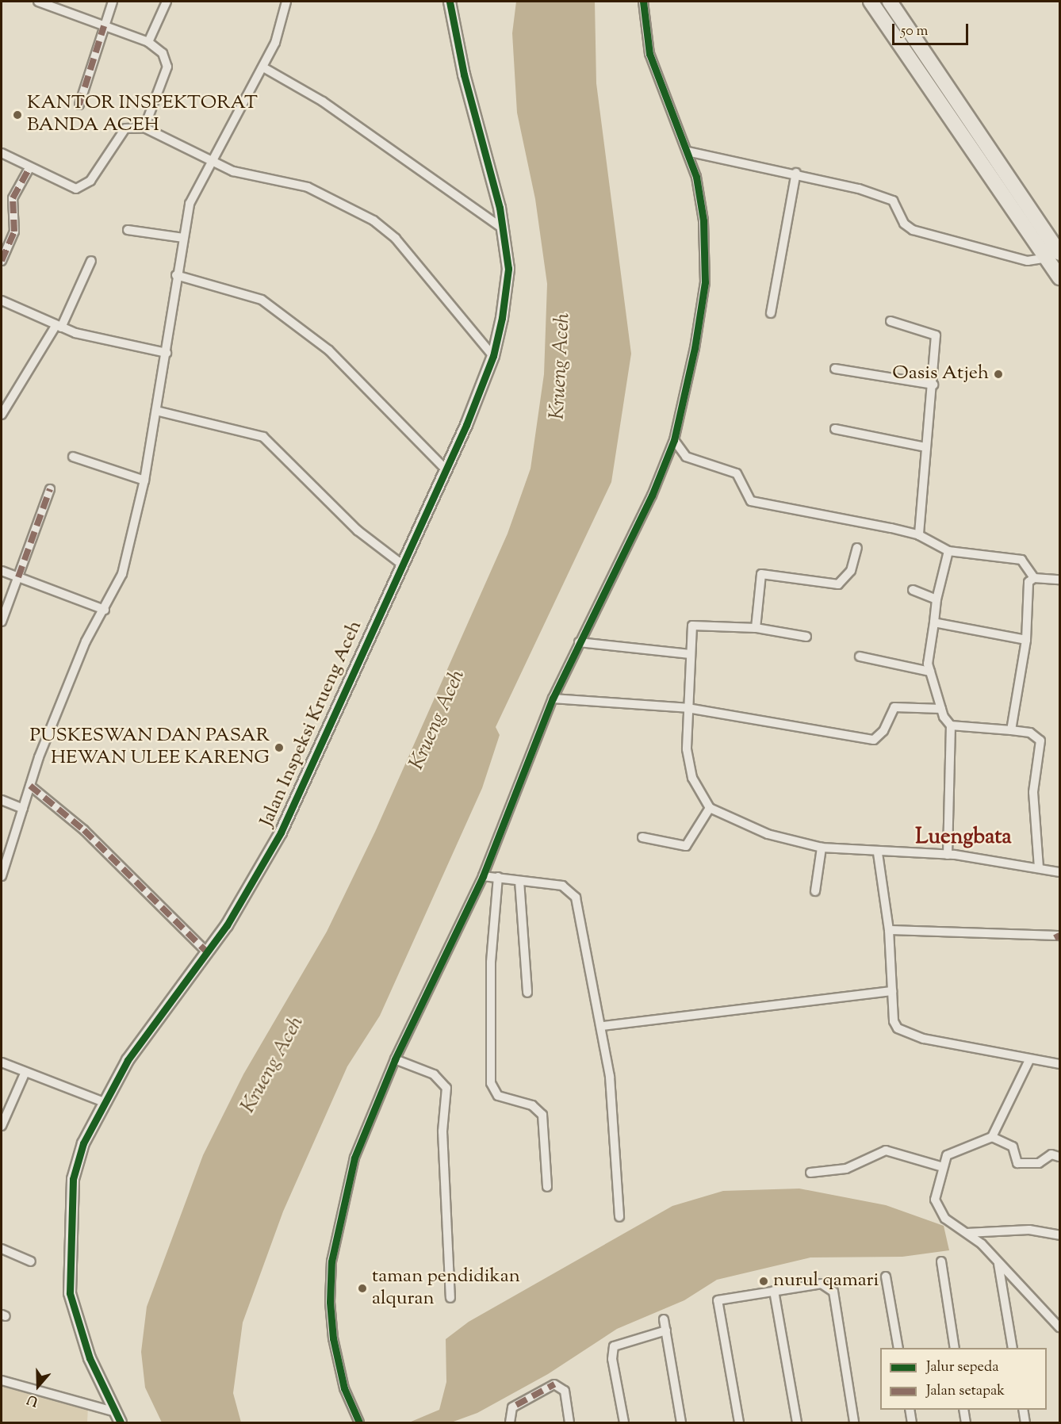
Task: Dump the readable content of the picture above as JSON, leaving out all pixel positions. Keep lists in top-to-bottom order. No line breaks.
{"streets":{"street":["Jalan Inspeksi Krueng Aceh"]},"districts":["Luengbata"],"water":["Krueng Aceh"],"places":["KANTOR INSPEKTORAT BANDA ACEH","Oasis Atjeh","PUSKESWAN DAN PASAR HEWAN ULEE KARENG","nurul qamari","taman pendidikan alquran"],"legend":["Jalur sepeda","Jalan setapak"],"scale_bar":"50 m","north":"bottom"}
